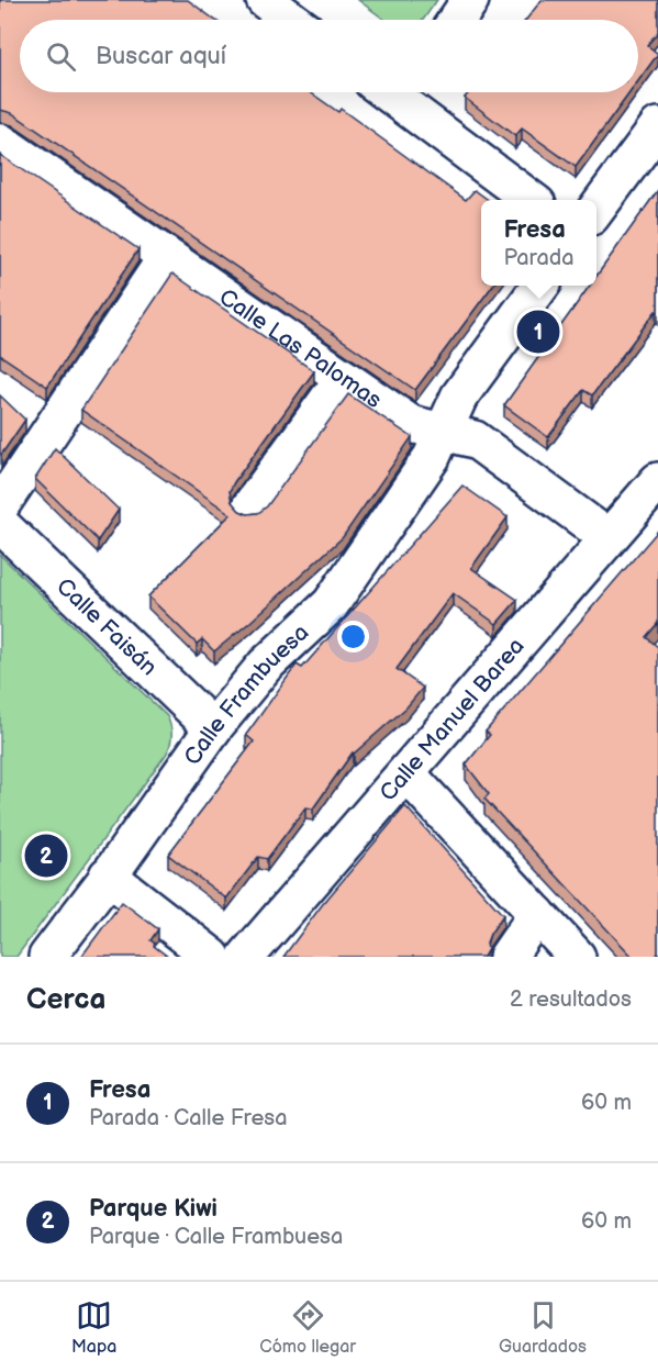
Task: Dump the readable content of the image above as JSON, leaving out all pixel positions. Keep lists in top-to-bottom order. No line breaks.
{"streets":{"street":["Calle Las Palomas","Calle Faisán","Calle Frambuesa","Calle Manuel Barea"]},"crossings":[["Calle Las Palomas","Calle Frambuesa"],["Calle Las Palomas","Calle Manuel Barea"],["Calle Faisán","Calle Frambuesa"]],"page":{"search":"Buscar aquí","popup":["Fresa","Parada"],"pins":["1","2"],"heading":["Cerca","2 resultados"],"list":[{"mark":"1","name":"Fresa","note":"Parada · Calle Fresa","value":"60 m"},{"mark":"2","name":"Parque Kiwi","note":"Parque · Calle Frambuesa","value":"60 m"}],"nav":["Mapa","Cómo llegar","Guardados"]}}
